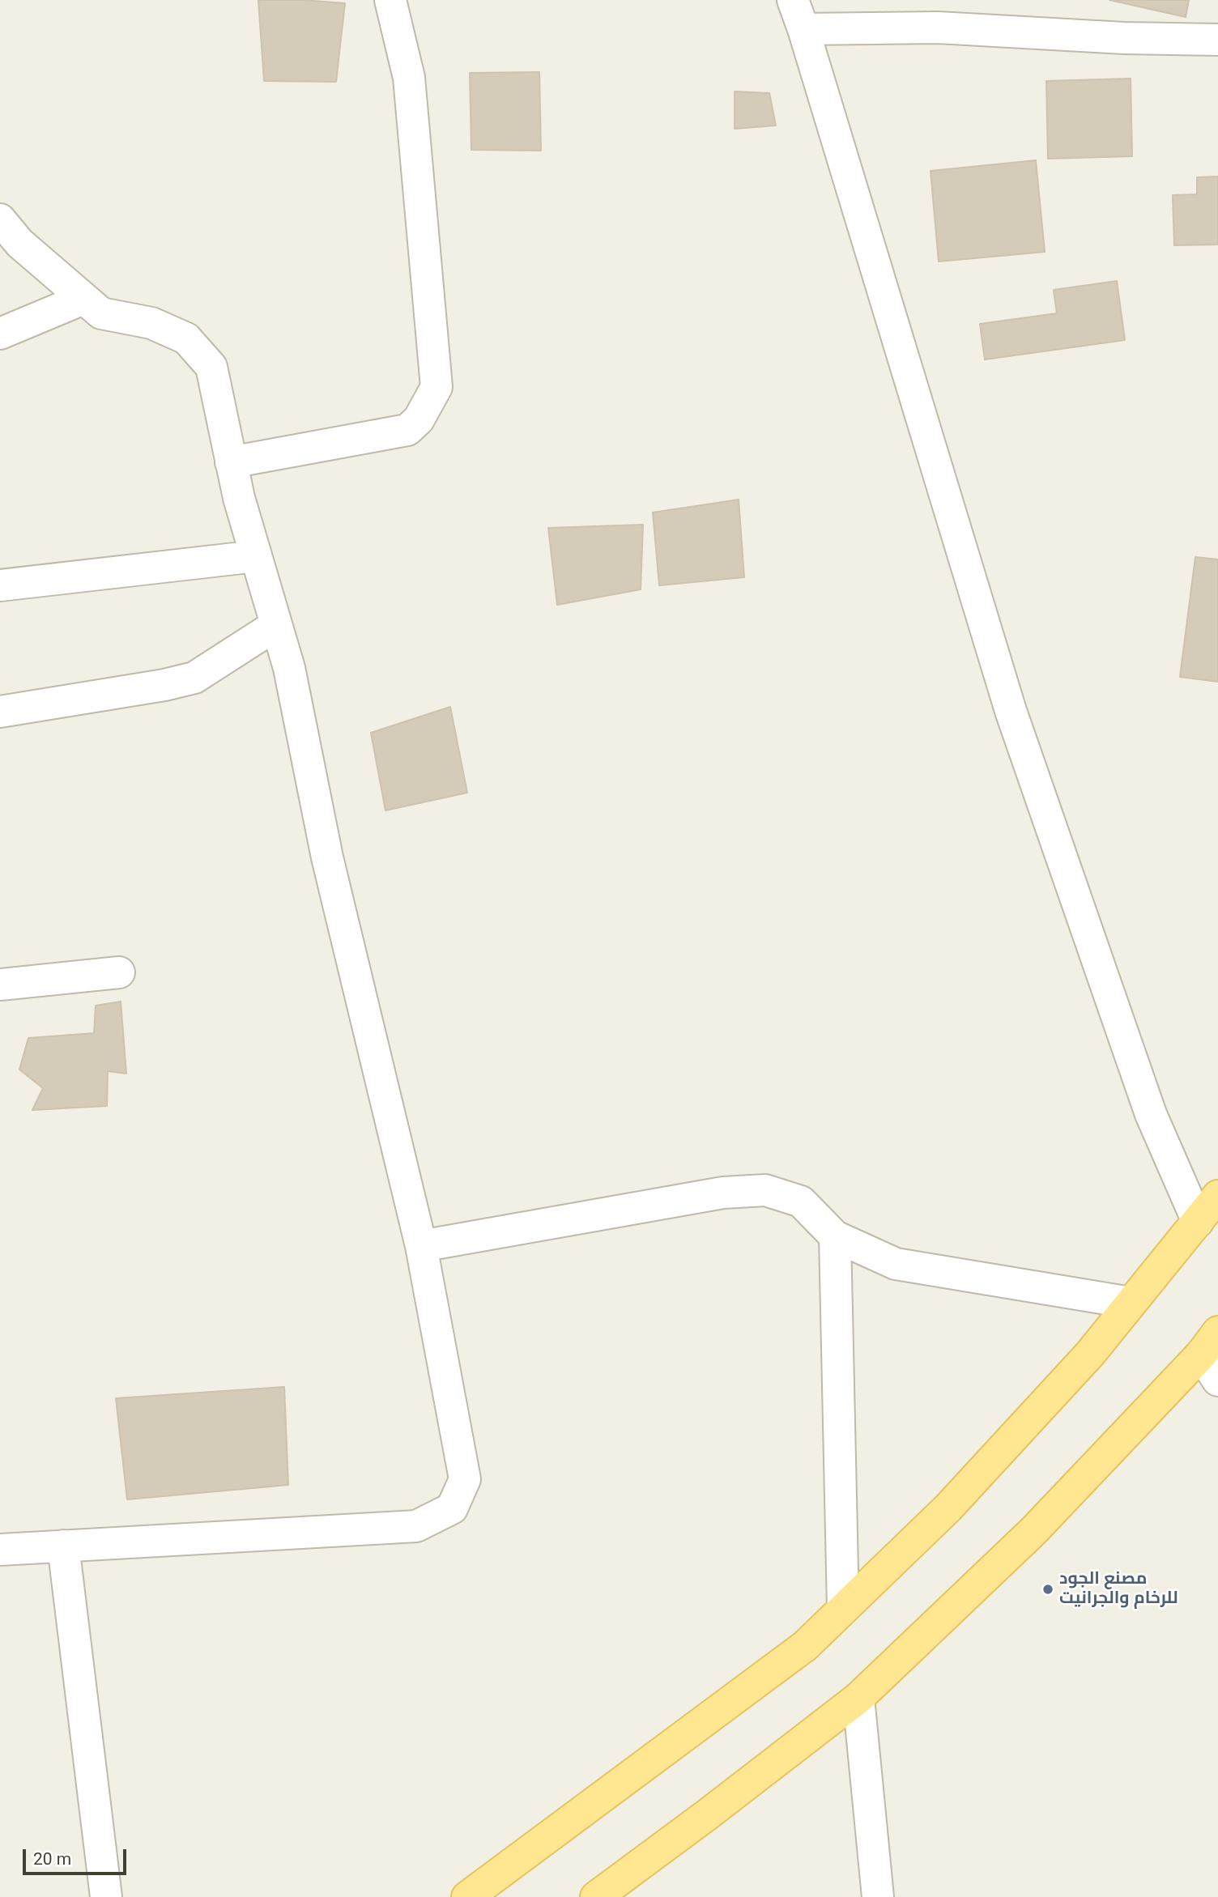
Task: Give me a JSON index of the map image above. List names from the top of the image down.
{
  "places": ["مصنع الجود للرخام والجرانيت"],
  "scale_bar": "20 m"
}
